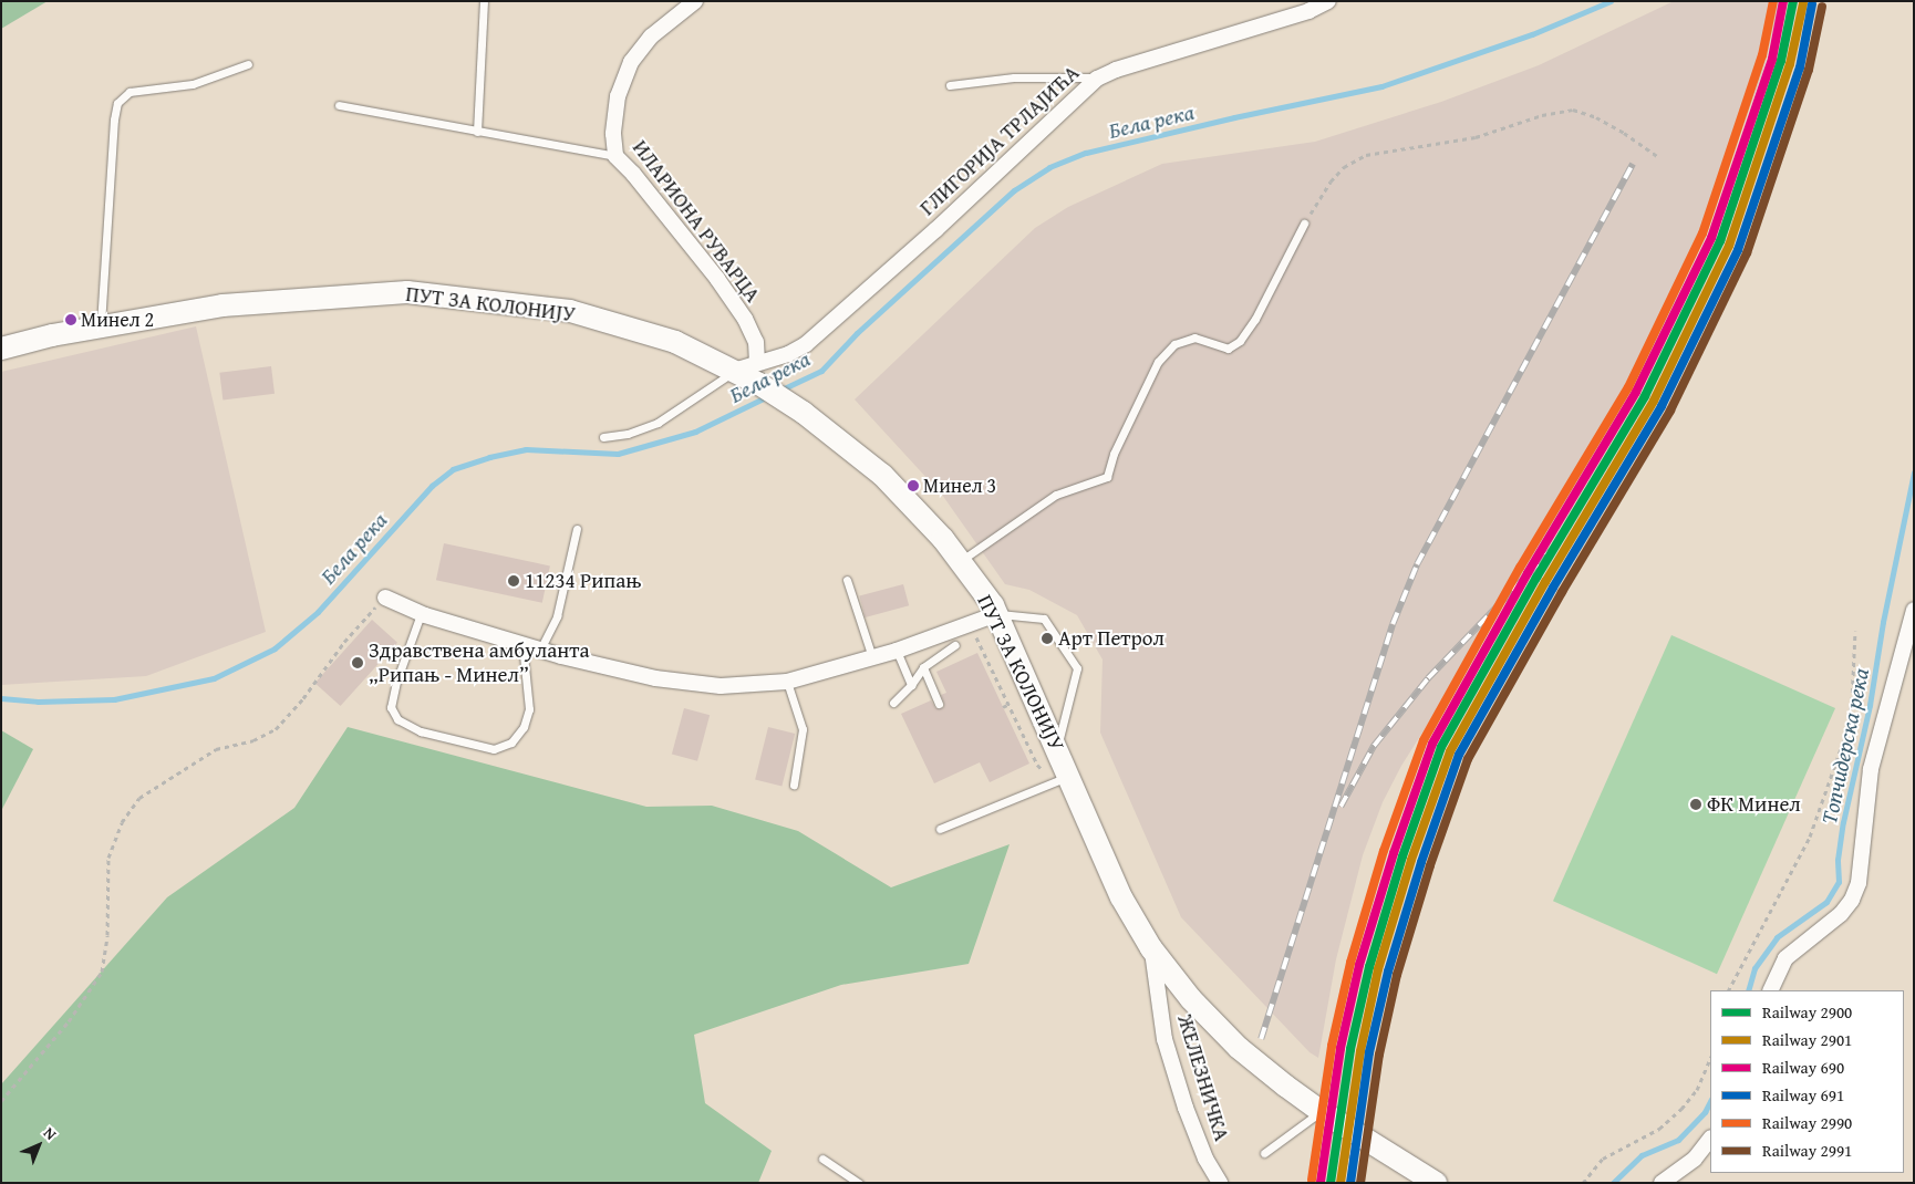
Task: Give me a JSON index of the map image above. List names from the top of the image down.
{
  "streets": {
    "street": [
      "ГЛИГОРИЈА ТРЛАЈИЋА",
      "ИЛАРИОНА РУВАРЦА",
      "ПУТ ЗА КОЛОНИЈУ",
      "ЖЕЛЕЗНИЧКА"
    ]
  },
  "crossings": [
    ["ГЛИГОРИЈА ТРЛАЈИЋА", "ИЛАРИОНА РУВАРЦА"],
    ["ГЛИГОРИЈА ТРЛАЈИЋА", "ПУТ ЗА КОЛОНИЈУ"],
    ["ИЛАРИОНА РУВАРЦА", "ПУТ ЗА КОЛОНИЈУ"],
    ["ПУТ ЗА КОЛОНИЈУ", "ЖЕЛЕЗНИЧКА"]
  ],
  "water": ["Бела река", "Топчидерска река"],
  "places": [
    "Минел 2",
    "Минел 3",
    "11234 Рипањ",
    "Арт Петрол",
    "Здравствена амбуланта „Рипањ - Минел”",
    "ФК Минел"
  ],
  "lines": [
    "rail line 2900",
    "rail line 690",
    "rail line 2990",
    "rail line 2901",
    "rail line 691",
    "rail line 2991"
  ],
  "legend": [
    "Railway 2900",
    "Railway 2901",
    "Railway 690",
    "Railway 691",
    "Railway 2990",
    "Railway 2991"
  ],
  "north": "top right"
}
